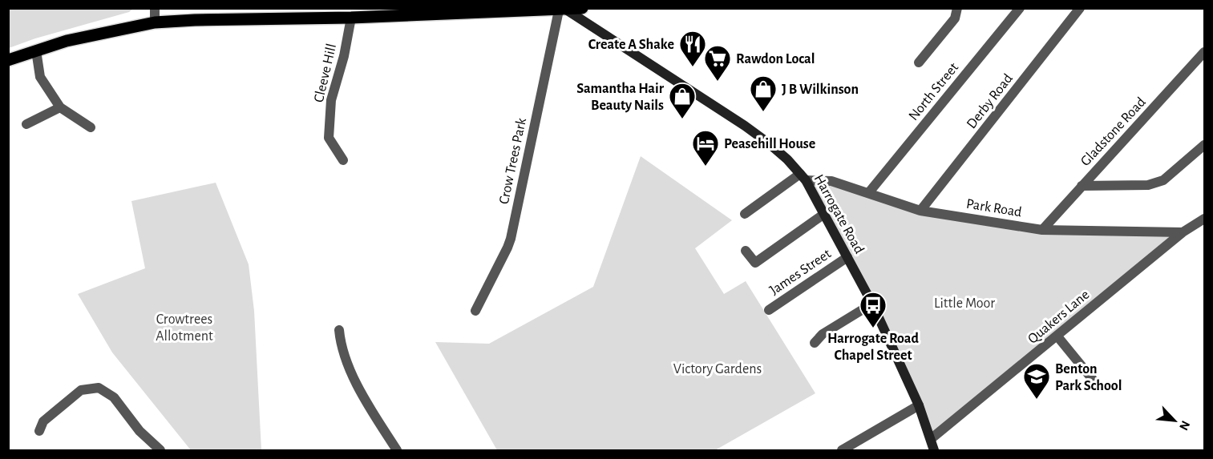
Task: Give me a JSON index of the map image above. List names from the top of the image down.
{
  "streets": {
    "main road": ["Harrogate Road"],
    "street": [
      "Cleeve Hill",
      "North Street",
      "Derby Road",
      "Gladstone Road",
      "Crow Trees Park",
      "Park Road",
      "James Street",
      "Quakers Lane"
    ]
  },
  "crossings": [
    ["North Street", "Park Road"],
    ["Derby Road", "Park Road"],
    ["Gladstone Road", "Park Road"],
    ["Crow Trees Park", "Harrogate Road"],
    ["Park Road", "Harrogate Road"],
    ["Park Road", "Quakers Lane"],
    ["Harrogate Road", "James Street"],
    ["Harrogate Road", "Quakers Lane"]
  ],
  "parks": ["Little Moor", "Crowtrees Allotment", "Victory Gardens"],
  "places": {
    "restaurant": ["Create A Shake"],
    "supermarket": ["Rawdon Local"],
    "shop": ["J B Wilkinson", "Samantha Hair Beauty Nails"],
    "hotel": ["Peasehill House"],
    "bus stop": ["Harrogate Road Chapel Street"],
    "school or university": ["Benton Park School"]
  },
  "north": "bottom right"
}
